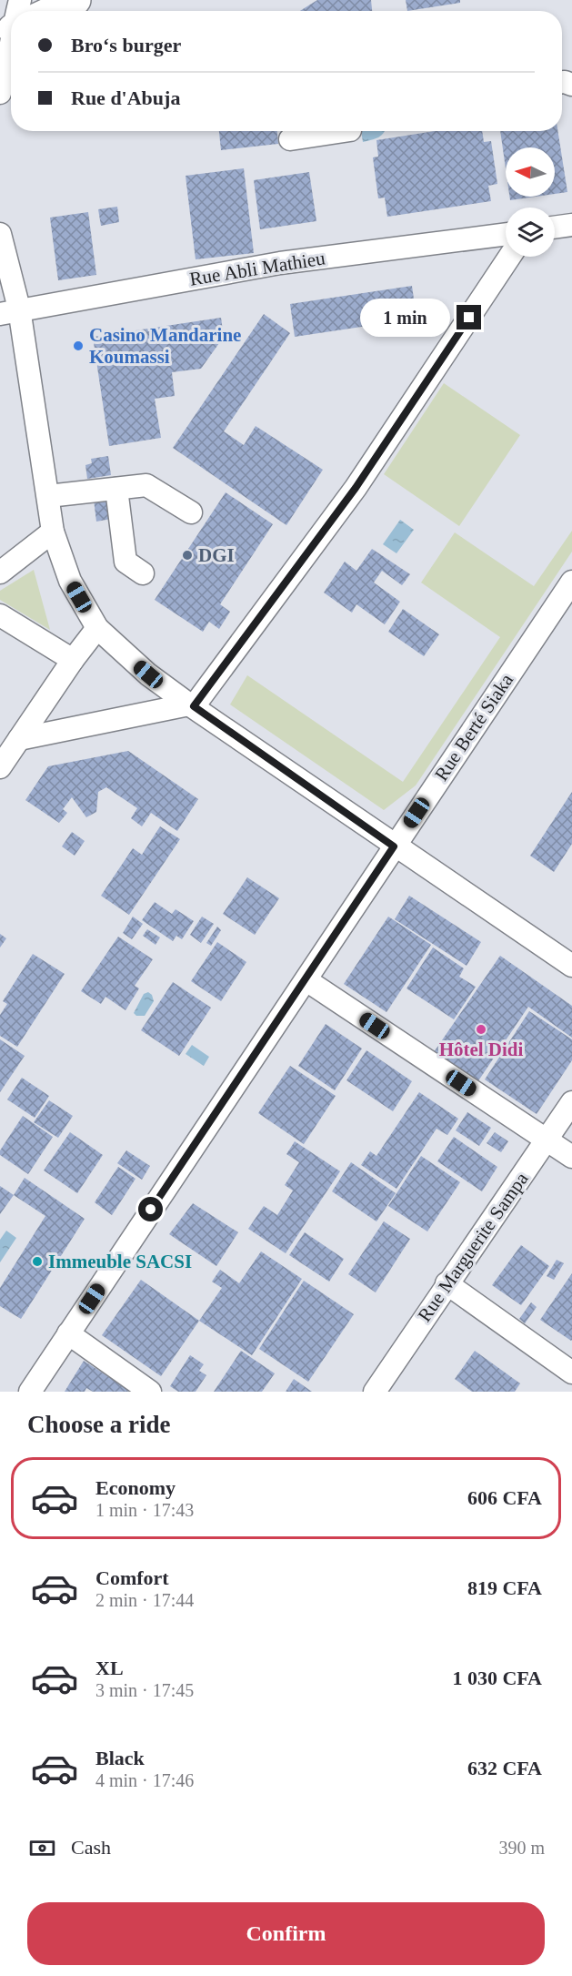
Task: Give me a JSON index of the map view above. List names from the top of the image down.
{
  "streets": {
    "street": ["Rue Abli Mathieu", "Rue Berté Siaka", "Rue Marguerite Sampa"]
  },
  "places": [
    "Casino Mandarine Koumassi",
    "DGI",
    "Hôtel Didi",
    "Immeuble SACSI"
  ],
  "north": "left",
  "page": {
    "banner": ["Bro‘s burger", "Rue d'Abuja"],
    "bubble": "1 min",
    "heading": "Choose a ride",
    "list": [
      {
        "name": "Economy",
        "note": "1 min · 17:43",
        "value": "606 CFA"
      },
      {
        "name": "Comfort",
        "note": "2 min · 17:44",
        "value": "819 CFA"
      },
      {
        "name": "XL",
        "note": "3 min · 17:45",
        "value": "1 030 CFA"
      },
      {
        "name": "Black",
        "note": "4 min · 17:46",
        "value": "632 CFA"
      }
    ],
    "pay": ["Cash", "390 m"],
    "buttons": "Confirm"
  }
}
